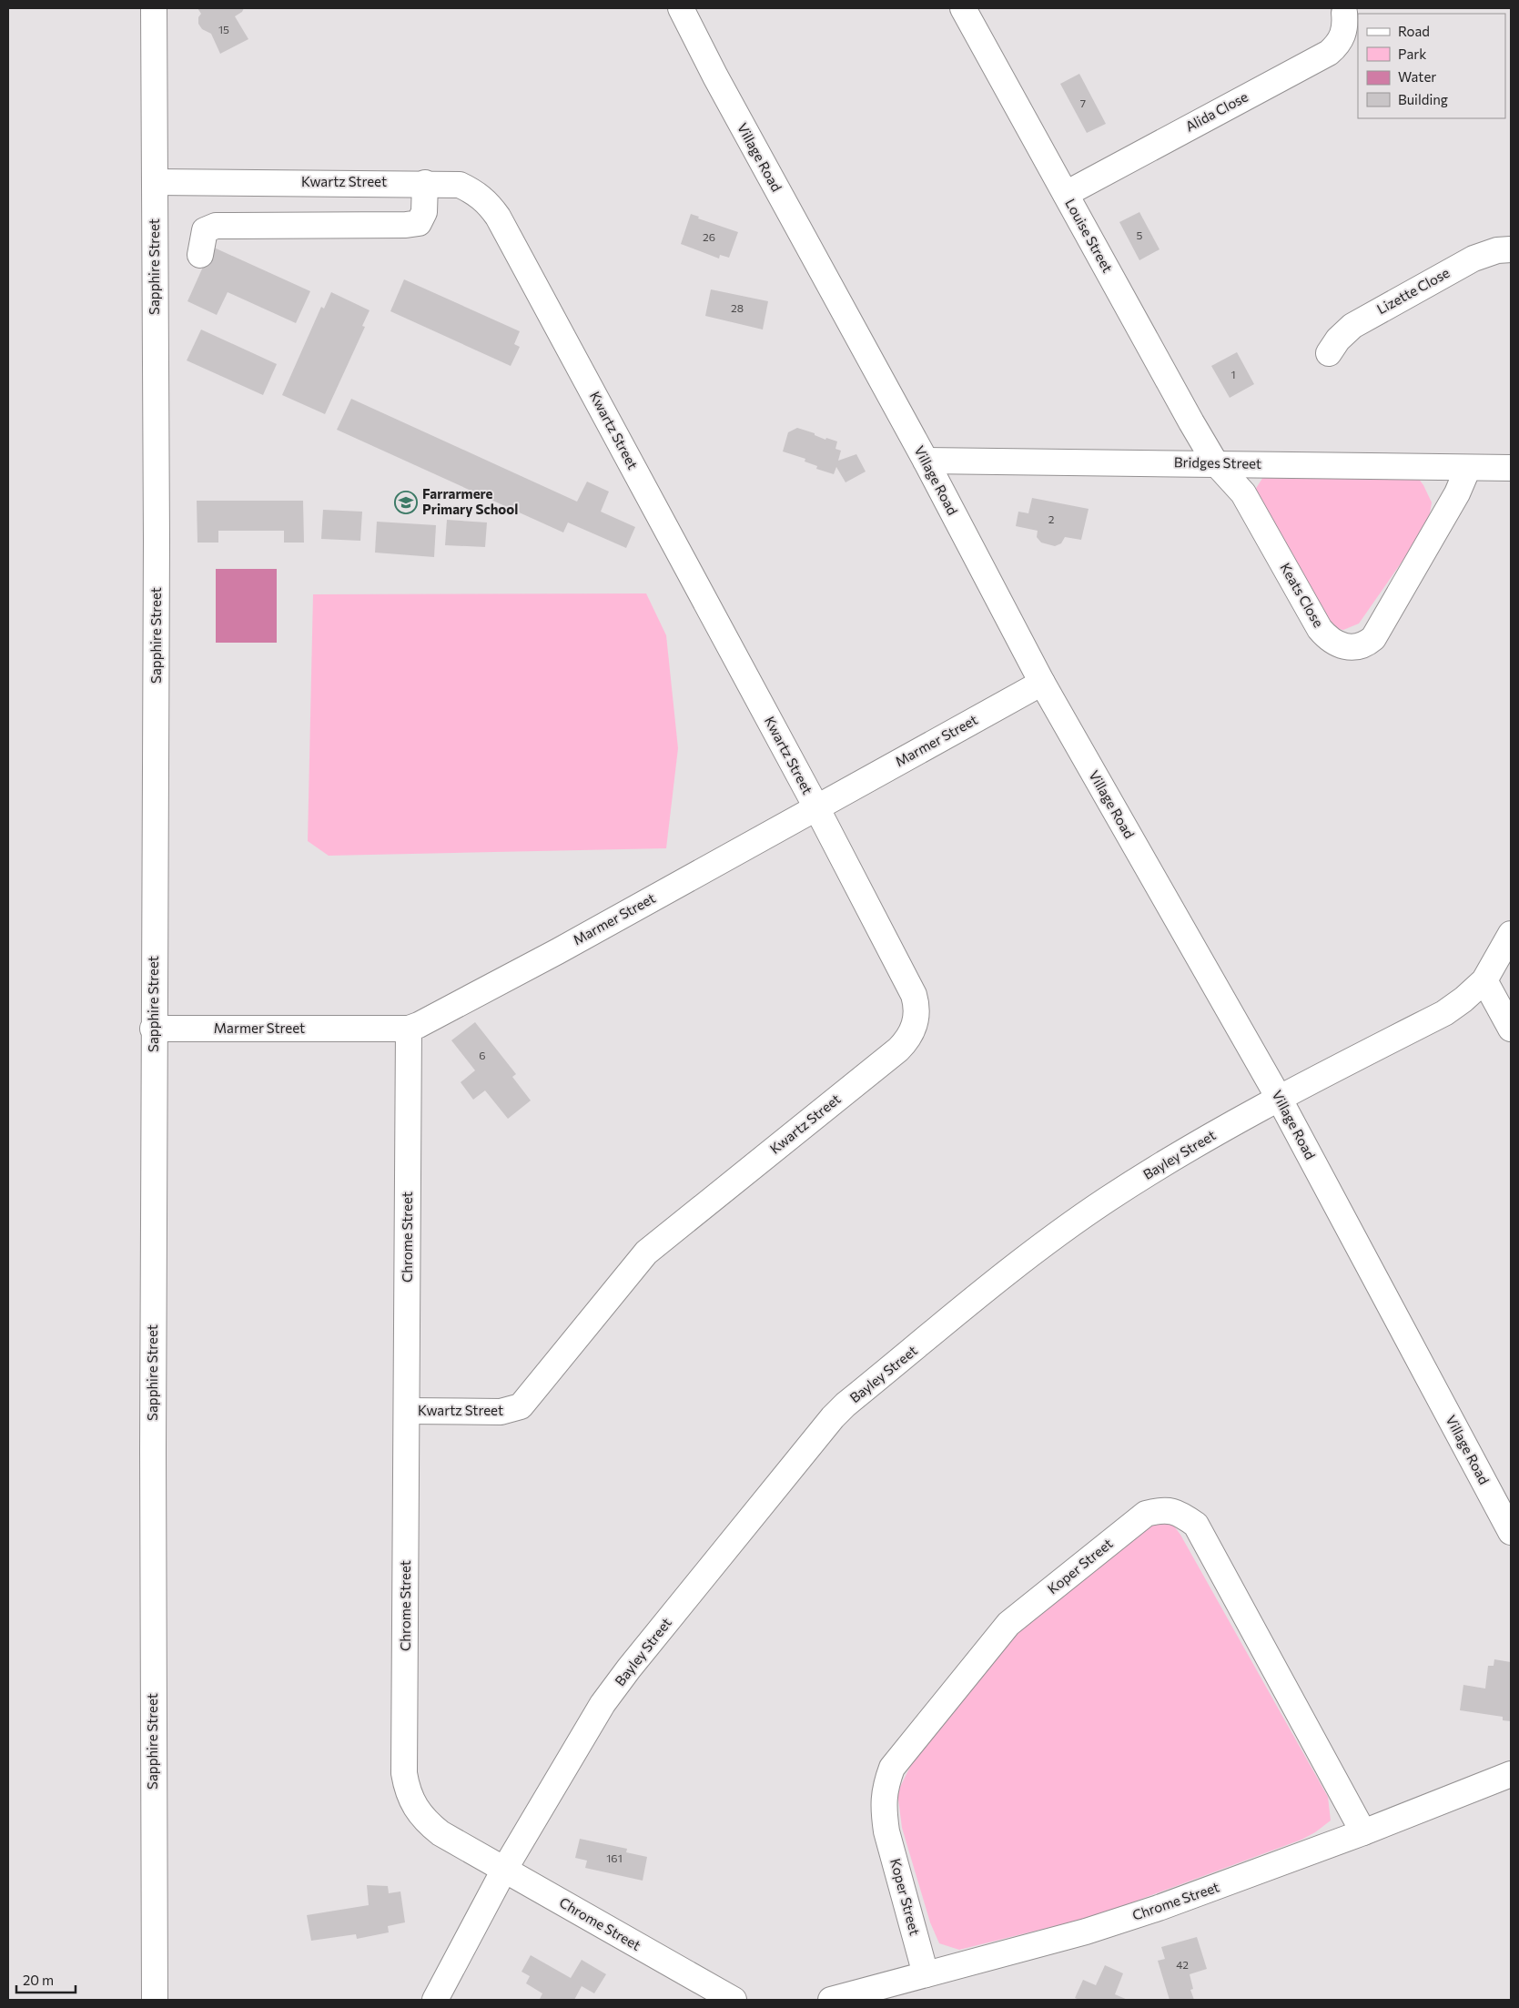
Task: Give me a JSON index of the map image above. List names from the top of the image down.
{
  "streets": {
    "street": [
      "Alida Close",
      "Village Road",
      "Kwartz Street",
      "Louise Street",
      "Sapphire Street",
      "Lizette Close",
      "Bridges Street",
      "Keats Close",
      "Marmer Street",
      "Bayley Street",
      "Chrome Street",
      "Koper Street"
    ]
  },
  "crossings": [
    ["Alida Close", "Louise Street"],
    ["Village Road", "Bridges Street"],
    ["Village Road", "Marmer Street"],
    ["Village Road", "Bayley Street"],
    ["Kwartz Street", "Sapphire Street"],
    ["Kwartz Street", "Marmer Street"],
    ["Kwartz Street", "Chrome Street"],
    ["Louise Street", "Bridges Street"],
    ["Louise Street", "Keats Close"],
    ["Sapphire Street", "Marmer Street"],
    ["Bridges Street", "Keats Close"],
    ["Marmer Street", "Chrome Street"],
    ["Bayley Street", "Chrome Street"],
    ["Chrome Street", "Koper Street"]
  ],
  "places": {
    "school or university": ["Farrarmere Primary School"]
  },
  "house_numbers": [
    "15",
    "7",
    "5",
    "26",
    "28",
    "1",
    "2",
    "6",
    "161",
    "42"
  ],
  "legend": [
    "Road",
    "Park",
    "Water",
    "Building"
  ],
  "scale_bar": "20 m"
}
